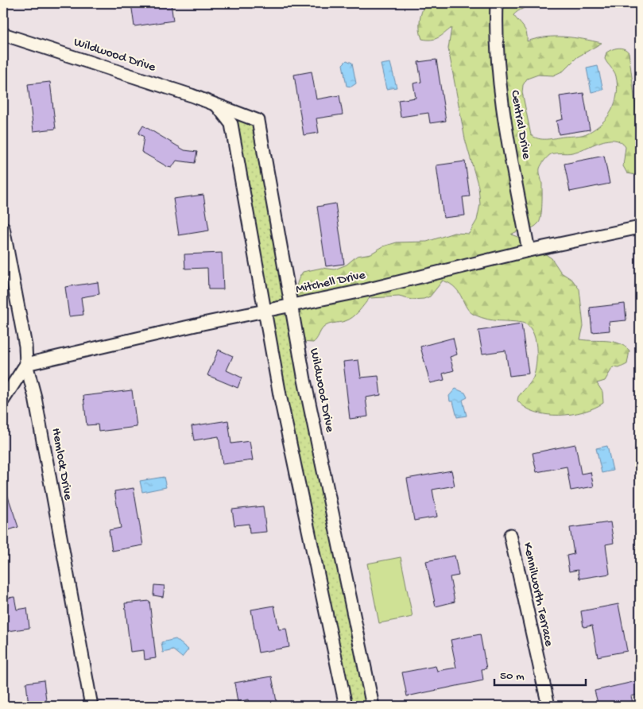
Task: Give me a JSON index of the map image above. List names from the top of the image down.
{
  "streets": {
    "street": [
      "Wildwood Drive",
      "Central Drive",
      "Mitchell Drive",
      "Hemlock Drive",
      "Kennilworth Terrace"
    ]
  },
  "crossings": [
    ["Wildwood Drive", "Mitchell Drive"],
    ["Central Drive", "Mitchell Drive"],
    ["Mitchell Drive", "Hemlock Drive"]
  ],
  "scale_bar": "50 m"
}
